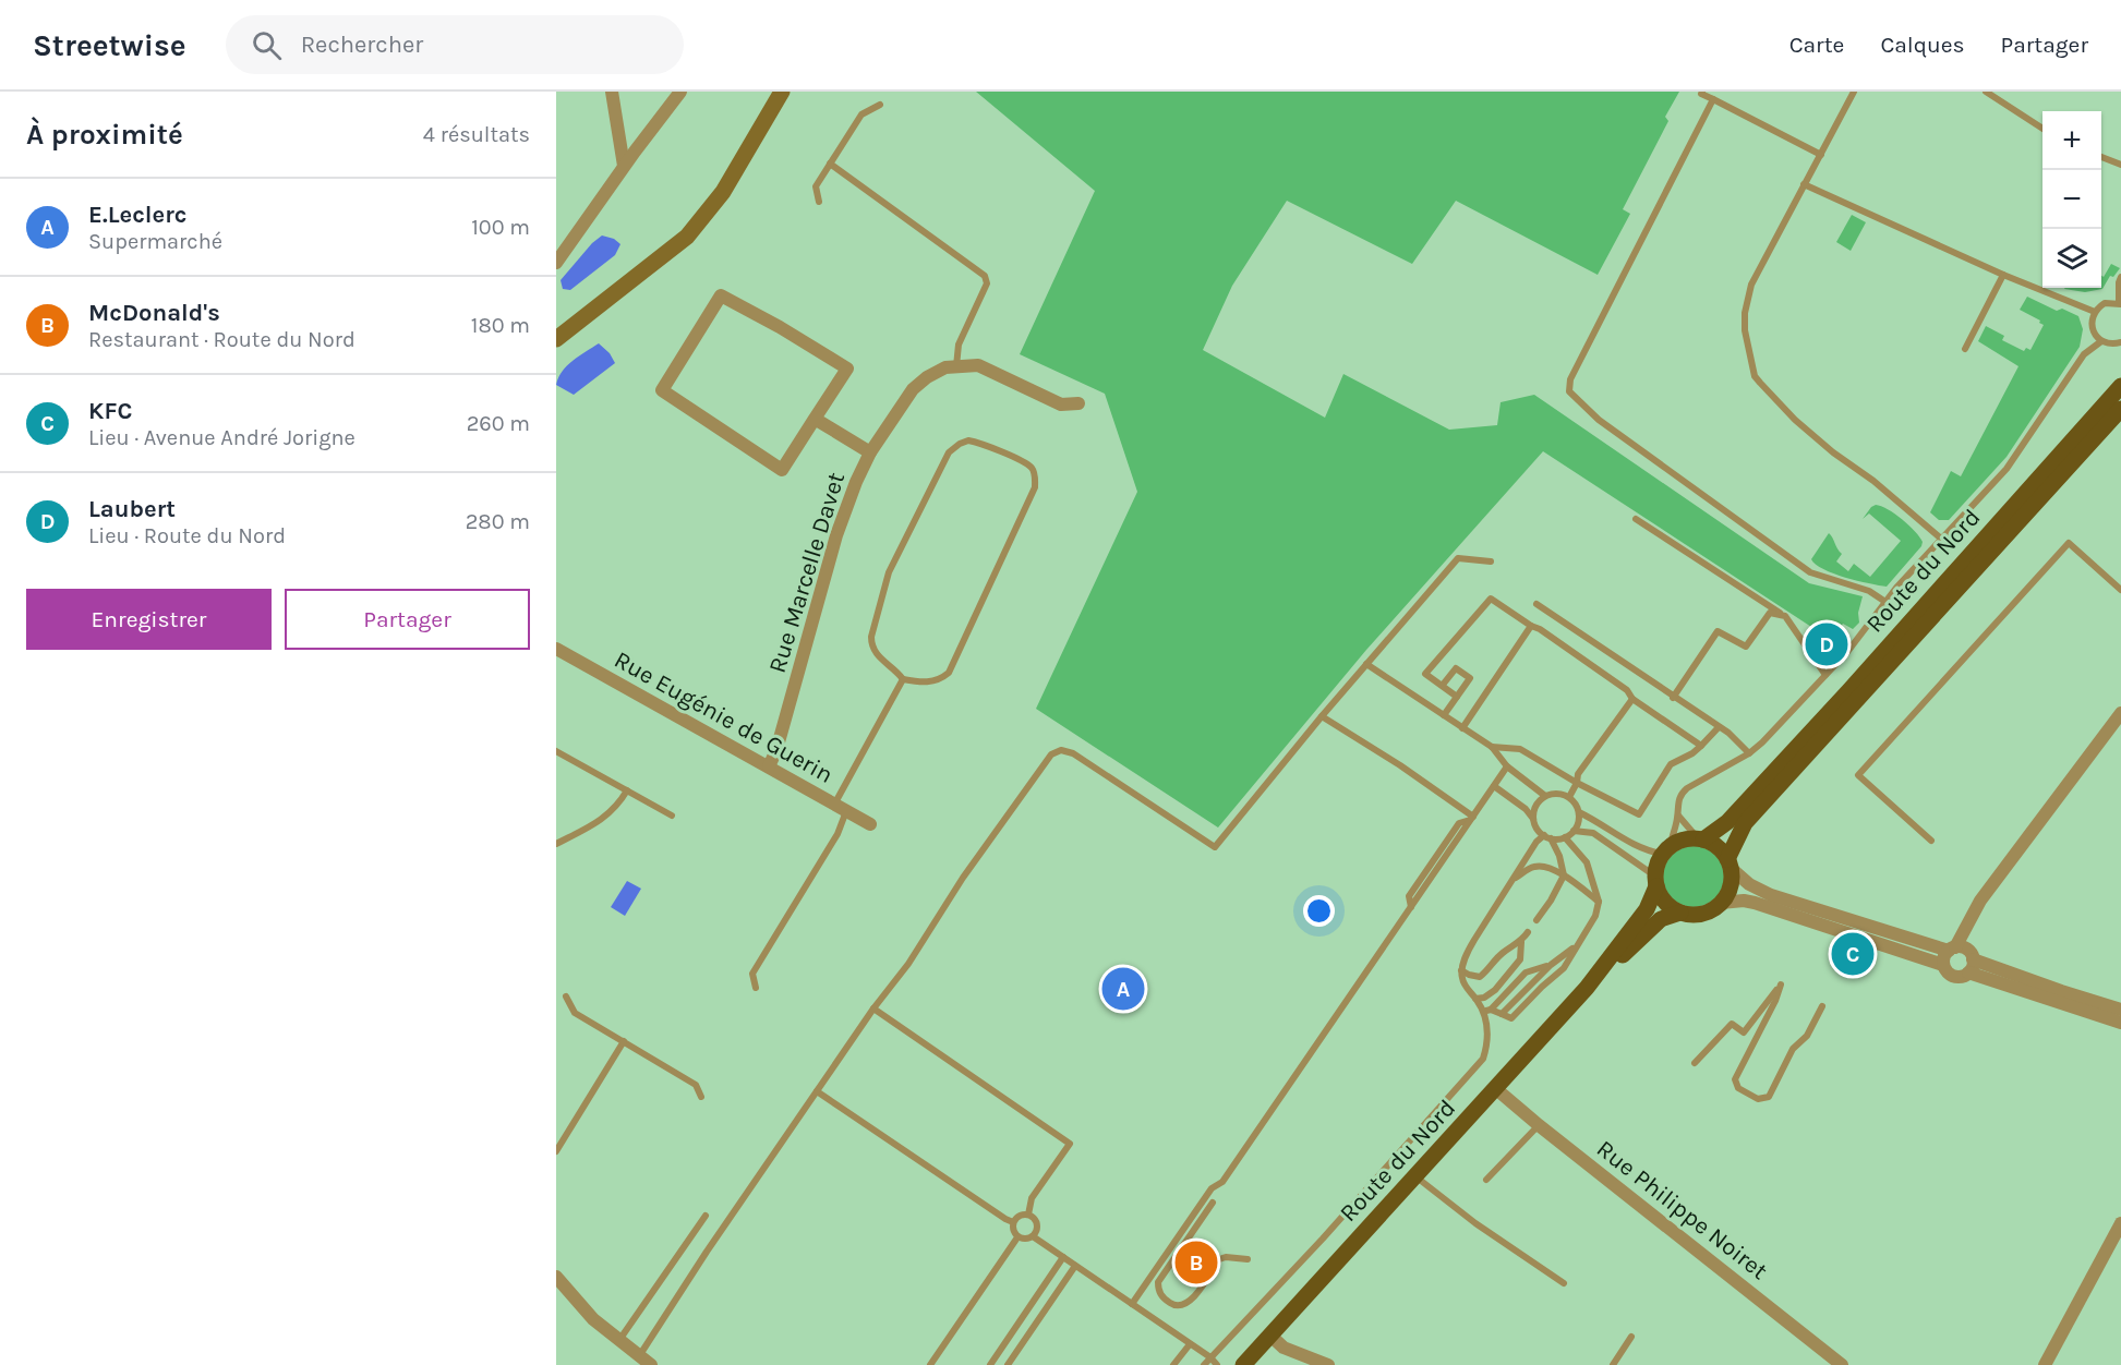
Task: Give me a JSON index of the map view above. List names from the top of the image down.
{
  "streets": {
    "main road": ["Route du Nord"],
    "street": ["Rue Marcelle Davet", "Rue Eugénie de Guerin", "Rue Philippe Noiret"]
  },
  "crossings": [
    ["Route du Nord", "Rue Philippe Noiret"],
    ["Rue Marcelle Davet", "Rue Eugénie de Guerin"]
  ],
  "page": {
    "header": "Streetwise",
    "search": "Rechercher",
    "nav": ["Carte", "Calques", "Partager"],
    "heading": ["À proximité", "4 résultats"],
    "map_buttons": ["+", "−"],
    "list": [
      {
        "mark": "A",
        "name": "E.Leclerc",
        "note": "Supermarché",
        "value": "100 m"
      },
      {
        "mark": "B",
        "name": "McDonald's",
        "note": "Restaurant · Route du Nord",
        "value": "180 m"
      },
      {
        "mark": "C",
        "name": "KFC",
        "note": "Lieu · Avenue André Jorigne",
        "value": "260 m"
      },
      {
        "mark": "D",
        "name": "Laubert",
        "note": "Lieu · Route du Nord",
        "value": "280 m"
      }
    ],
    "buttons": ["Enregistrer", "Partager"],
    "pins": [
      "D",
      "C",
      "A",
      "B"
    ]
  }
}
